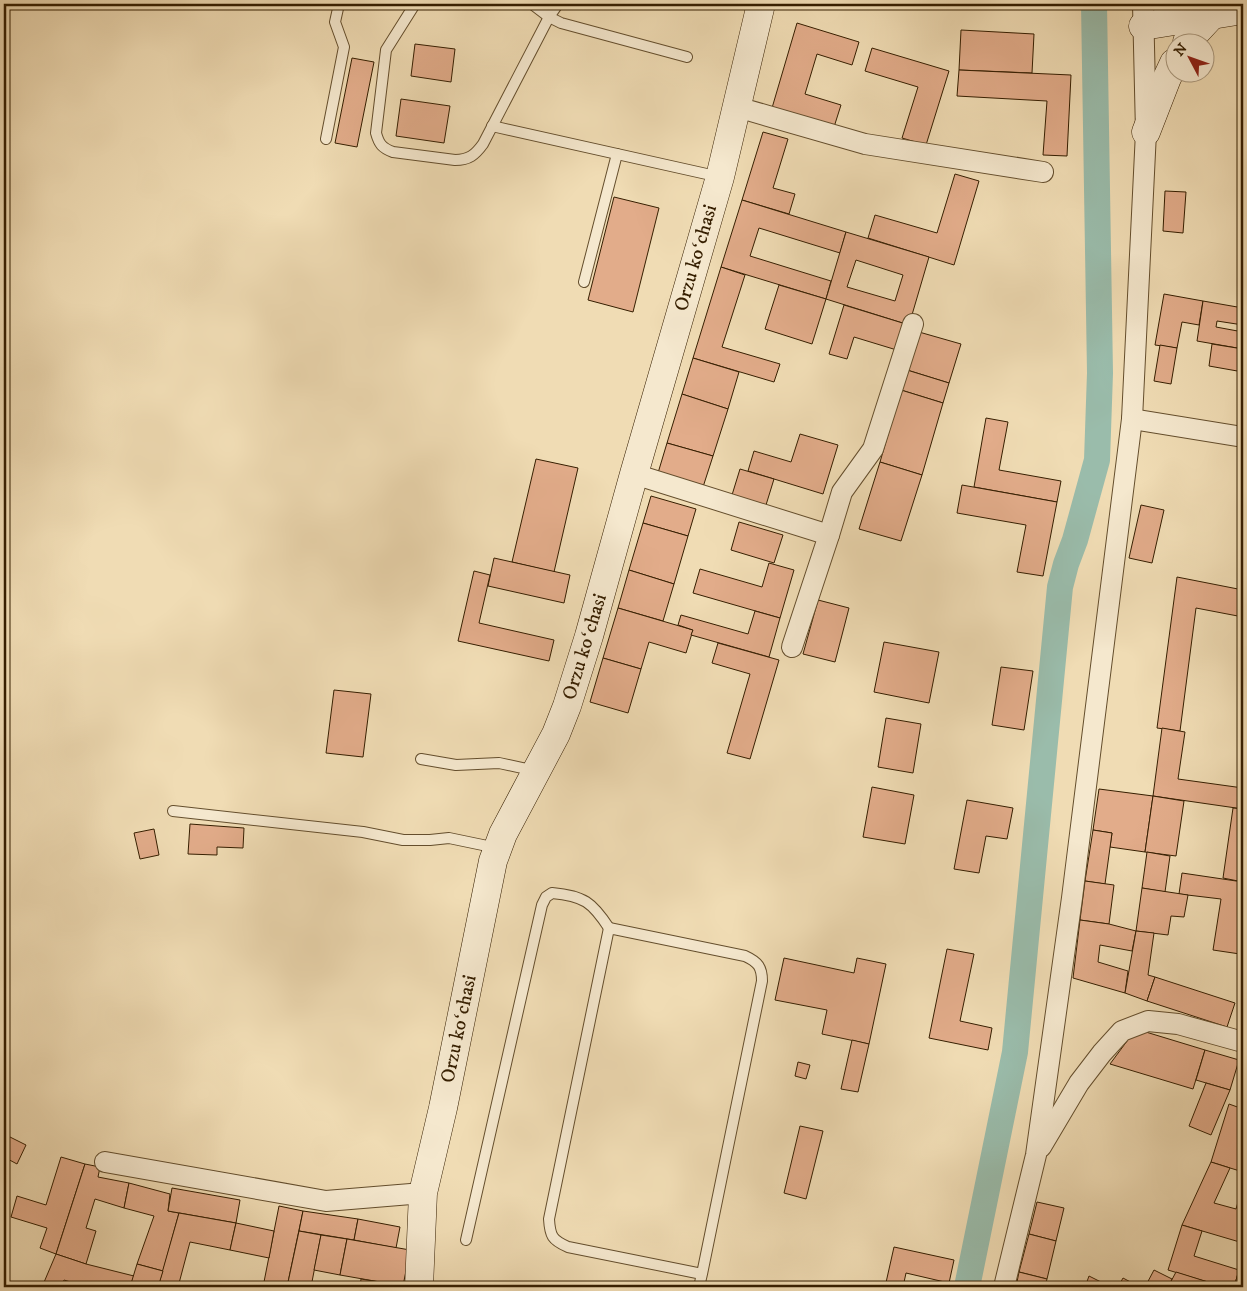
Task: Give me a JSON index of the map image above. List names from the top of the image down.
{
  "streets": {
    "street": ["Orzu koʻchasi"]
  },
  "north": "top left"
}
